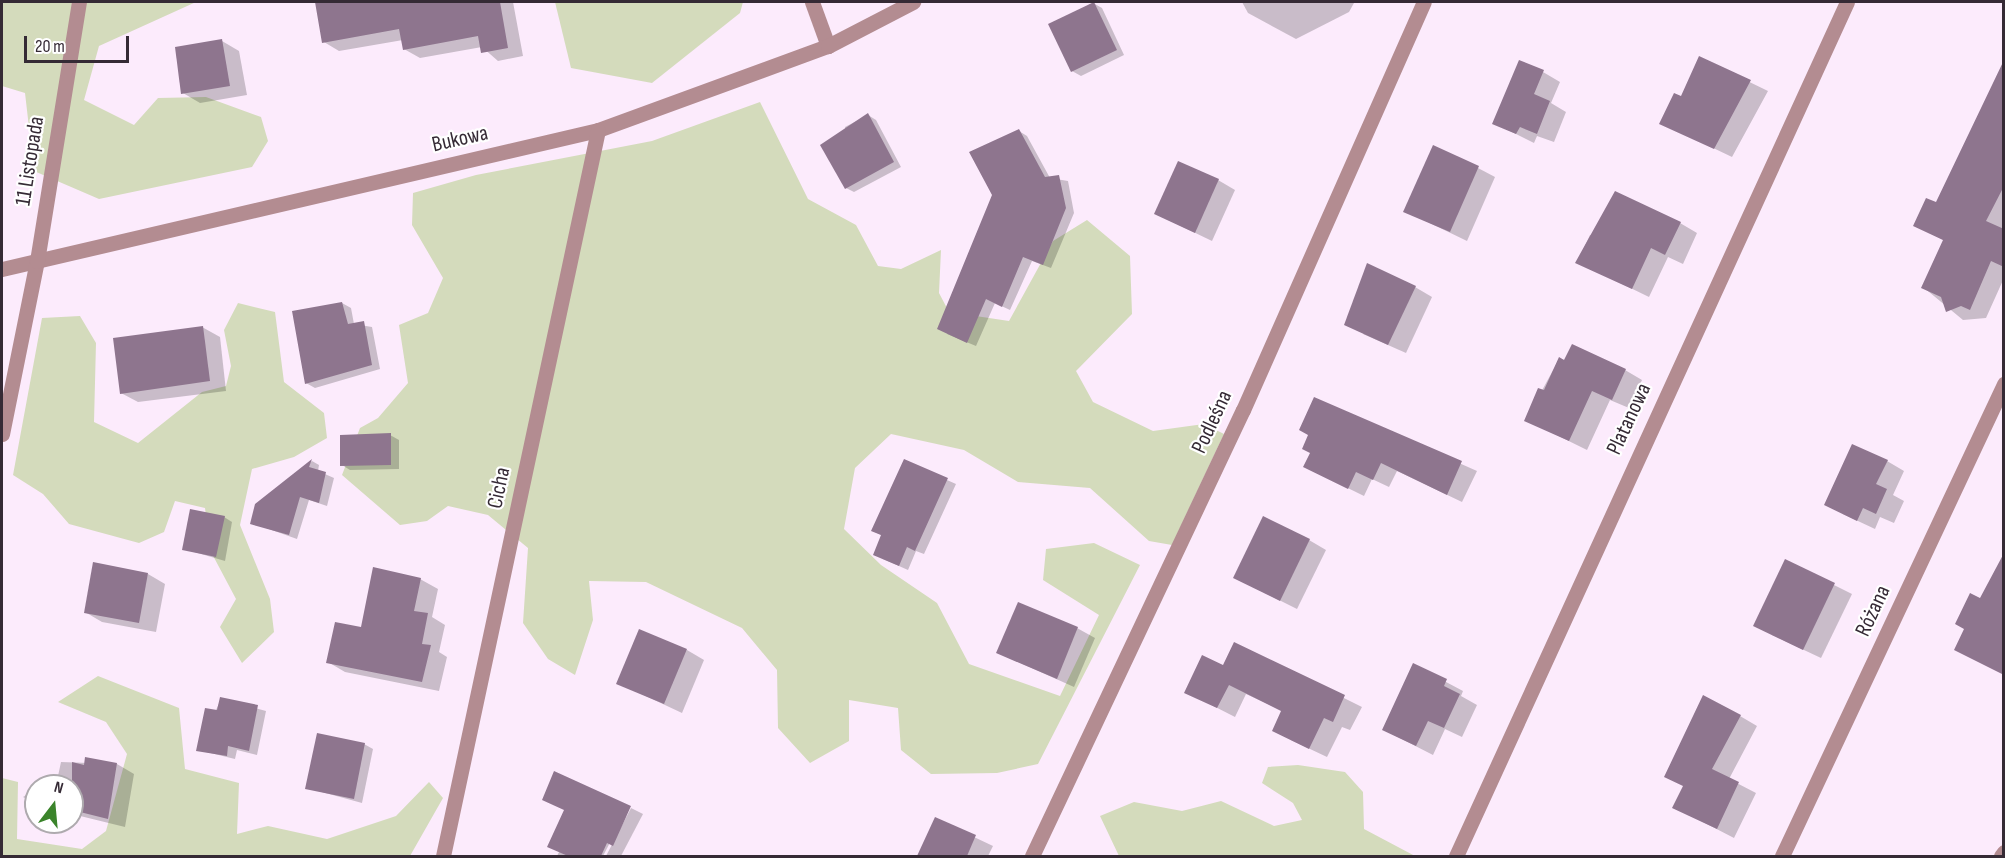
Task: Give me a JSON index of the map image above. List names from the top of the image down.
{
  "streets": {
    "street": [
      "Bukowa",
      "11 Listopada",
      "Platanowa",
      "Podleśna",
      "Cicha",
      "Różana"
    ]
  },
  "crossings": [
    ["Bukowa", "11 Listopada"],
    ["Bukowa", "Cicha"]
  ],
  "scale_bar": "20 m",
  "north": "top"
}
